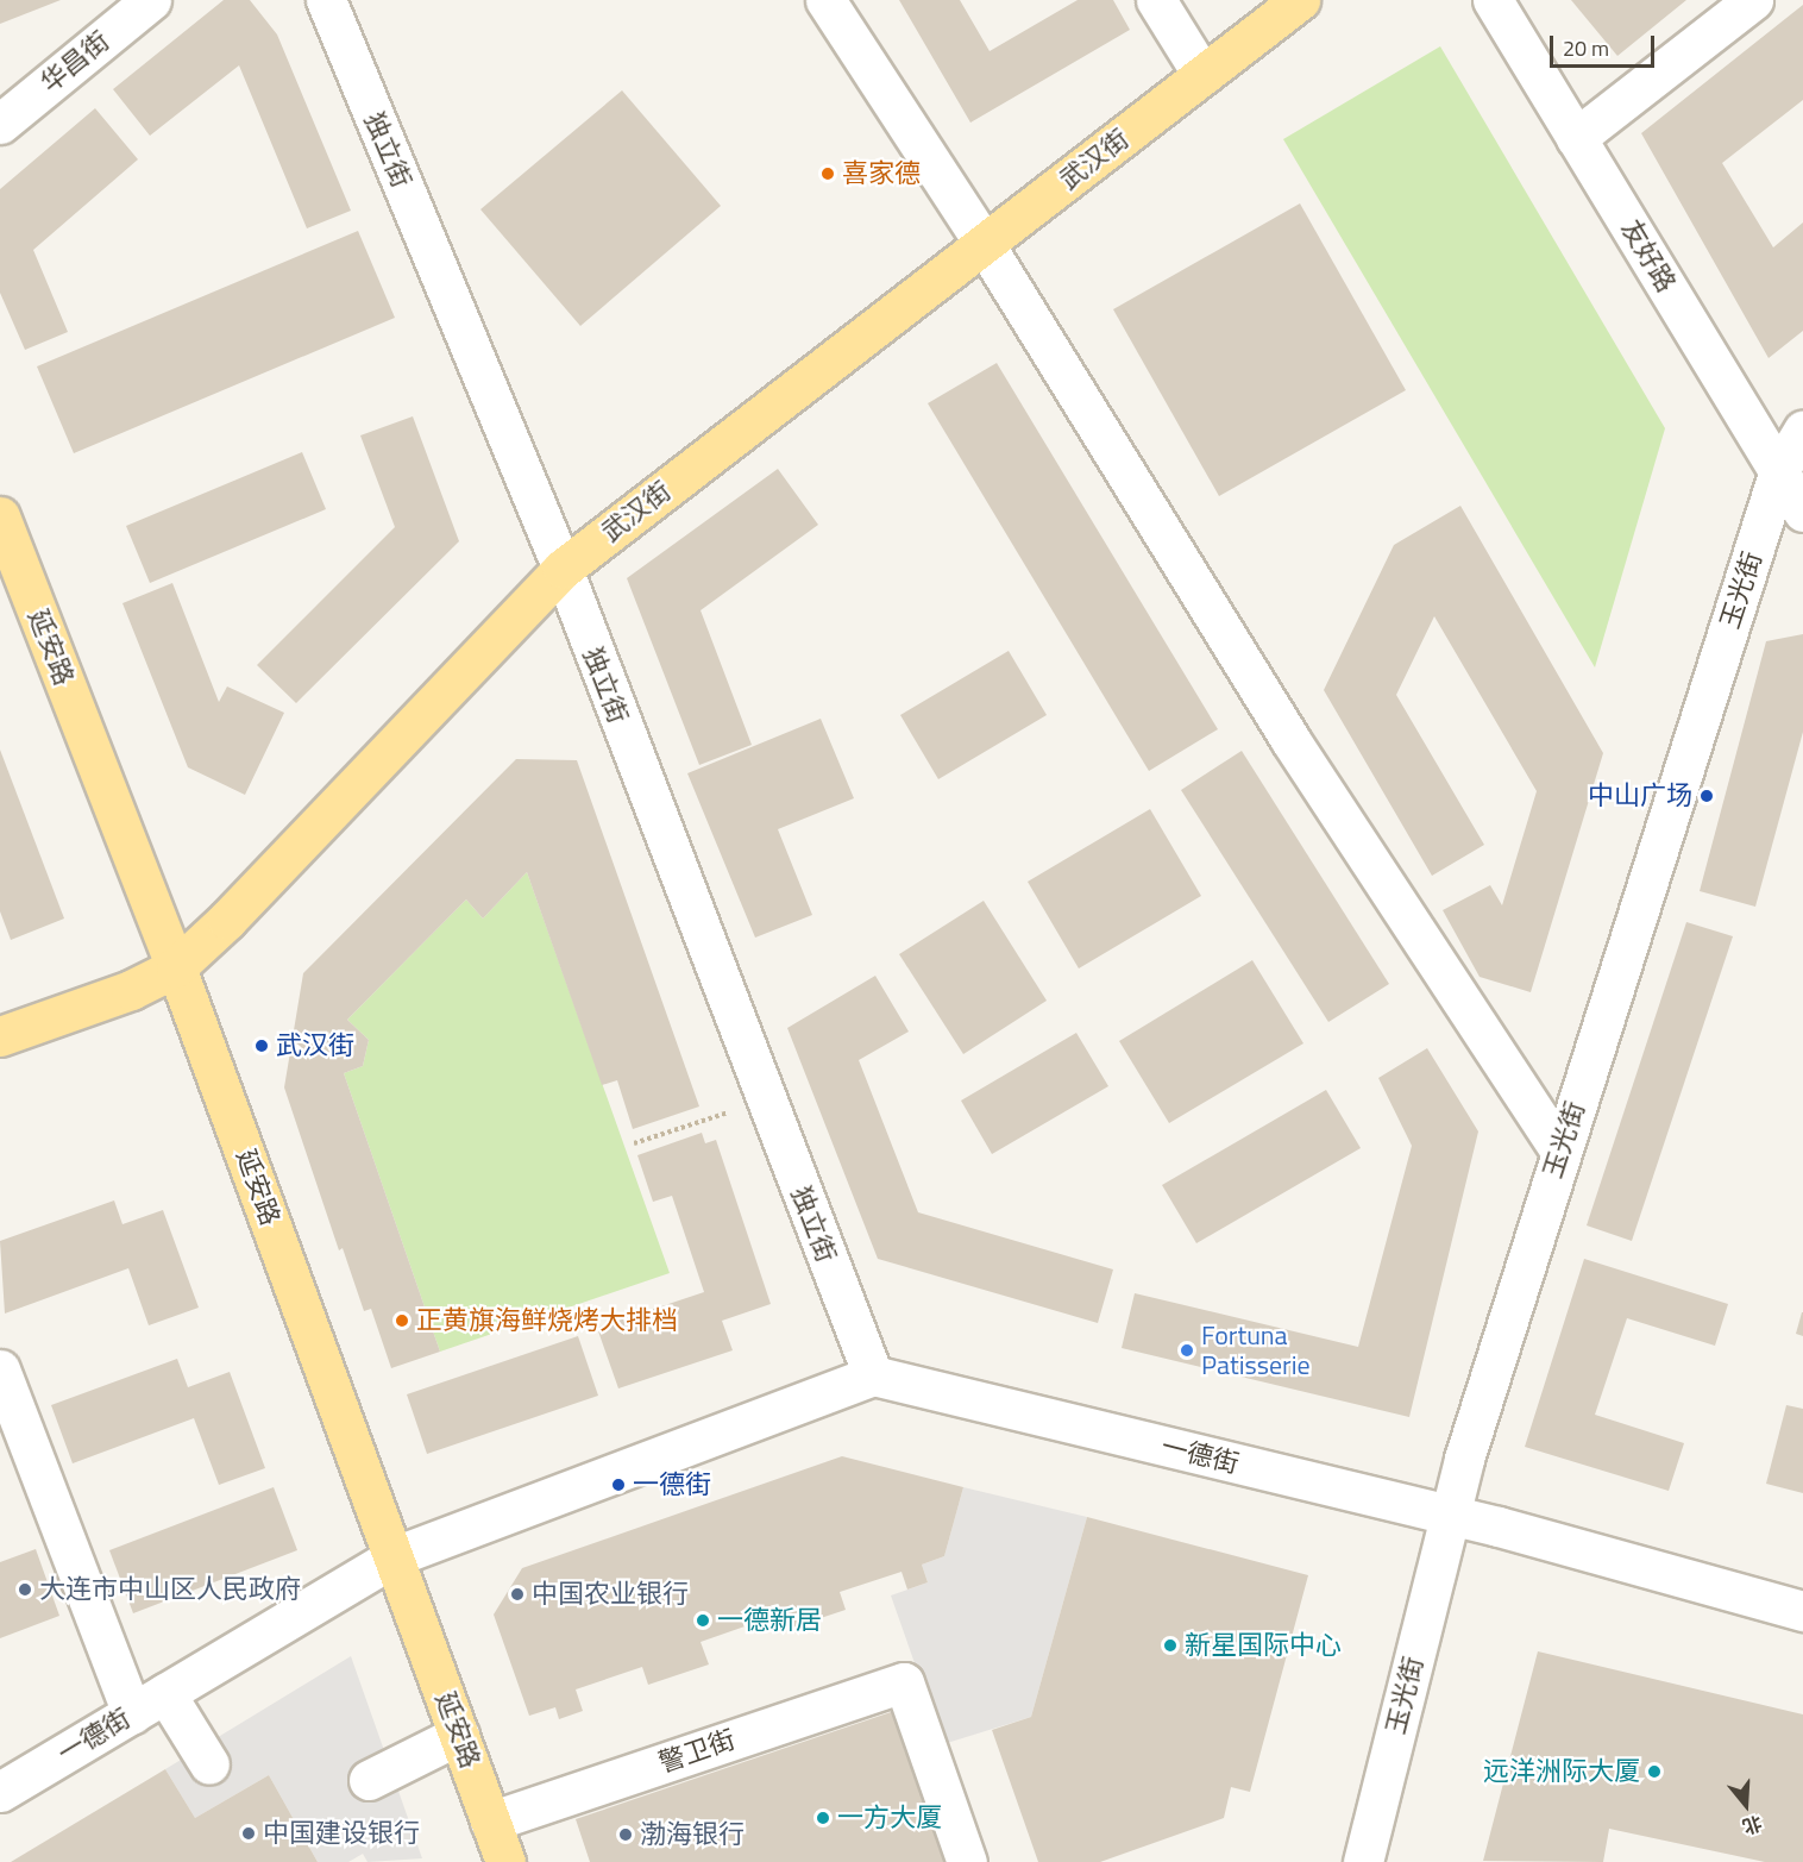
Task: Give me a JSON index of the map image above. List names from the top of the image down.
{
  "streets": {
    "main road": ["武汉街", "延安路"],
    "street": [
      "华昌街",
      "独立街",
      "友好路",
      "玉光街",
      "一德街",
      "警卫街"
    ]
  },
  "crossings": [
    ["独立街", "武汉街"],
    ["独立街", "一德街"],
    ["武汉街", "延安路"],
    ["友好路", "玉光街"],
    ["玉光街", "一德街"],
    ["延安路", "一德街"],
    ["延安路", "警卫街"]
  ],
  "places": [
    "喜家德",
    "中山广场",
    "武汉街",
    "正黄旗海鲜烧烤大排档",
    "Fortuna Patisserie",
    "一德街",
    "大连市中山区人民政府",
    "中国农业银行",
    "一德新居",
    "新星国际中心",
    "远洋洲际大厦",
    "一方大厦",
    "中国建设银行",
    "渤海银行"
  ],
  "scale_bar": "20 m",
  "north": "bottom"
}
